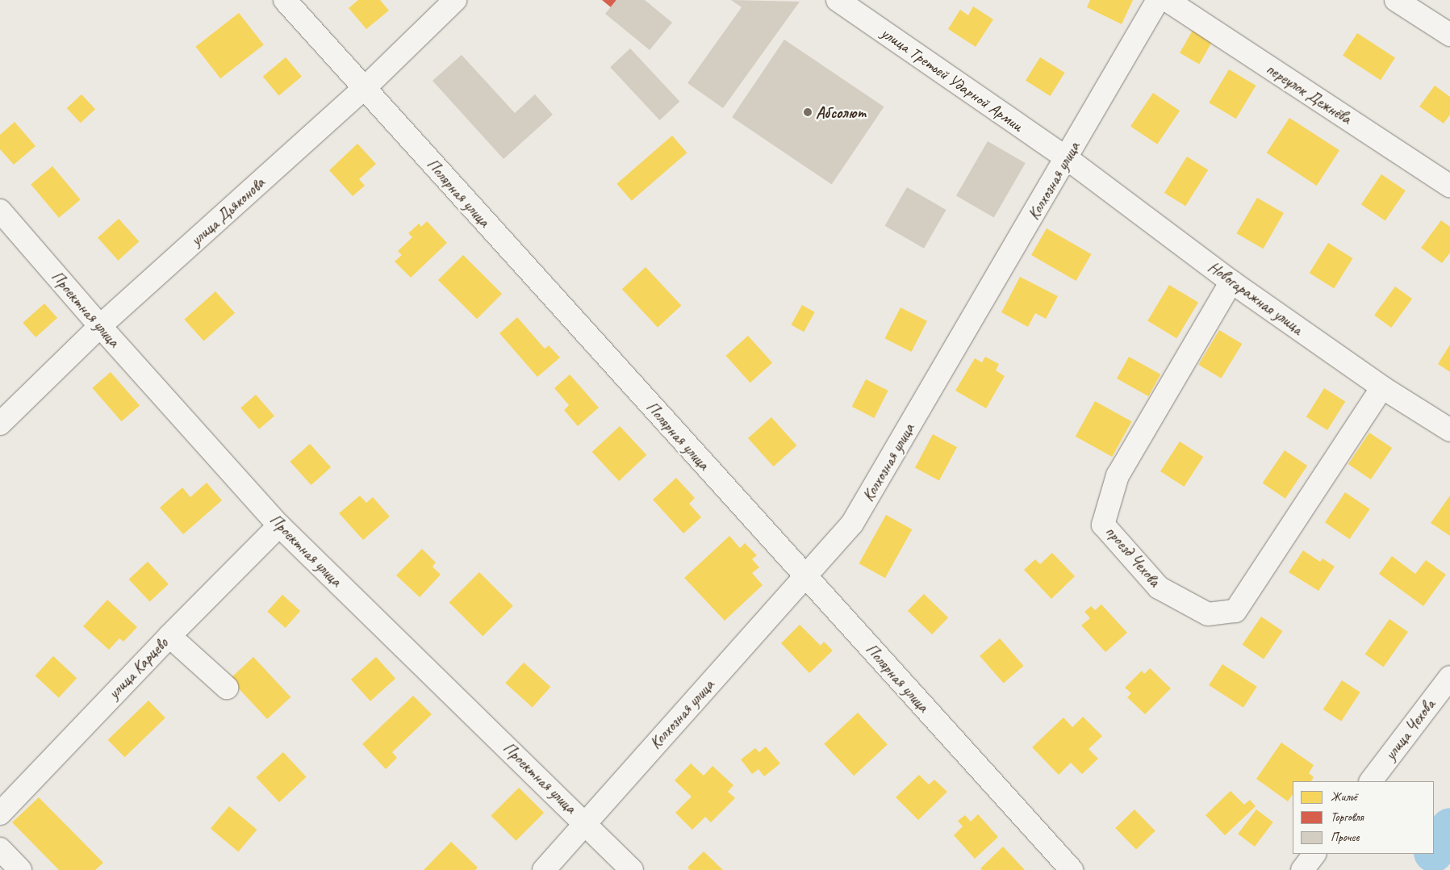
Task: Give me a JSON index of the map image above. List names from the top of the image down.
{
  "streets": {
    "street": [
      "улица Третьей Ударной Армии",
      "переулок Дежнёва",
      "Колхозная улица",
      "Полярная улица",
      "улица Дьяконова",
      "Новогаражная улица",
      "Проектная улица",
      "проезд Чехова",
      "улица Карцево",
      "улица Чехова"
    ]
  },
  "crossings": [
    ["улица Третьей Ударной Армии", "Колхозная улица"],
    ["улица Третьей Ударной Армии", "Новогаражная улица"],
    ["Колхозная улица", "Полярная улица"],
    ["Колхозная улица", "Новогаражная улица"],
    ["Колхозная улица", "Проектная улица"],
    ["Полярная улица", "улица Дьяконова"],
    ["улица Дьяконова", "Проектная улица"],
    ["Новогаражная улица", "проезд Чехова"],
    ["Проектная улица", "улица Карцево"]
  ],
  "places": ["Абсолют"],
  "legend": ["Жильё", "Торговля", "Прочее"]
}
